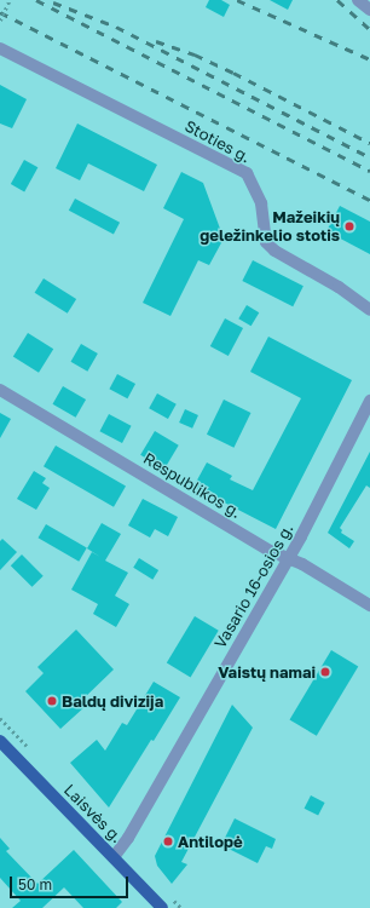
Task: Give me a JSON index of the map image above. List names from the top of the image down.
{
  "streets": {
    "main road": ["Laisvės g."],
    "street": ["Stoties g.", "Respublikos g.", "Vasario 16-osios g."]
  },
  "crossings": [
    ["Respublikos g.", "Vasario 16-osios g."],
    ["Vasario 16-osios g.", "Laisvės g."]
  ],
  "places": [
    "Mažeikių geležinkelio stotis",
    "Vaistų namai",
    "Baldų divizija",
    "Antilopė"
  ],
  "scale_bar": "50 m"
}
